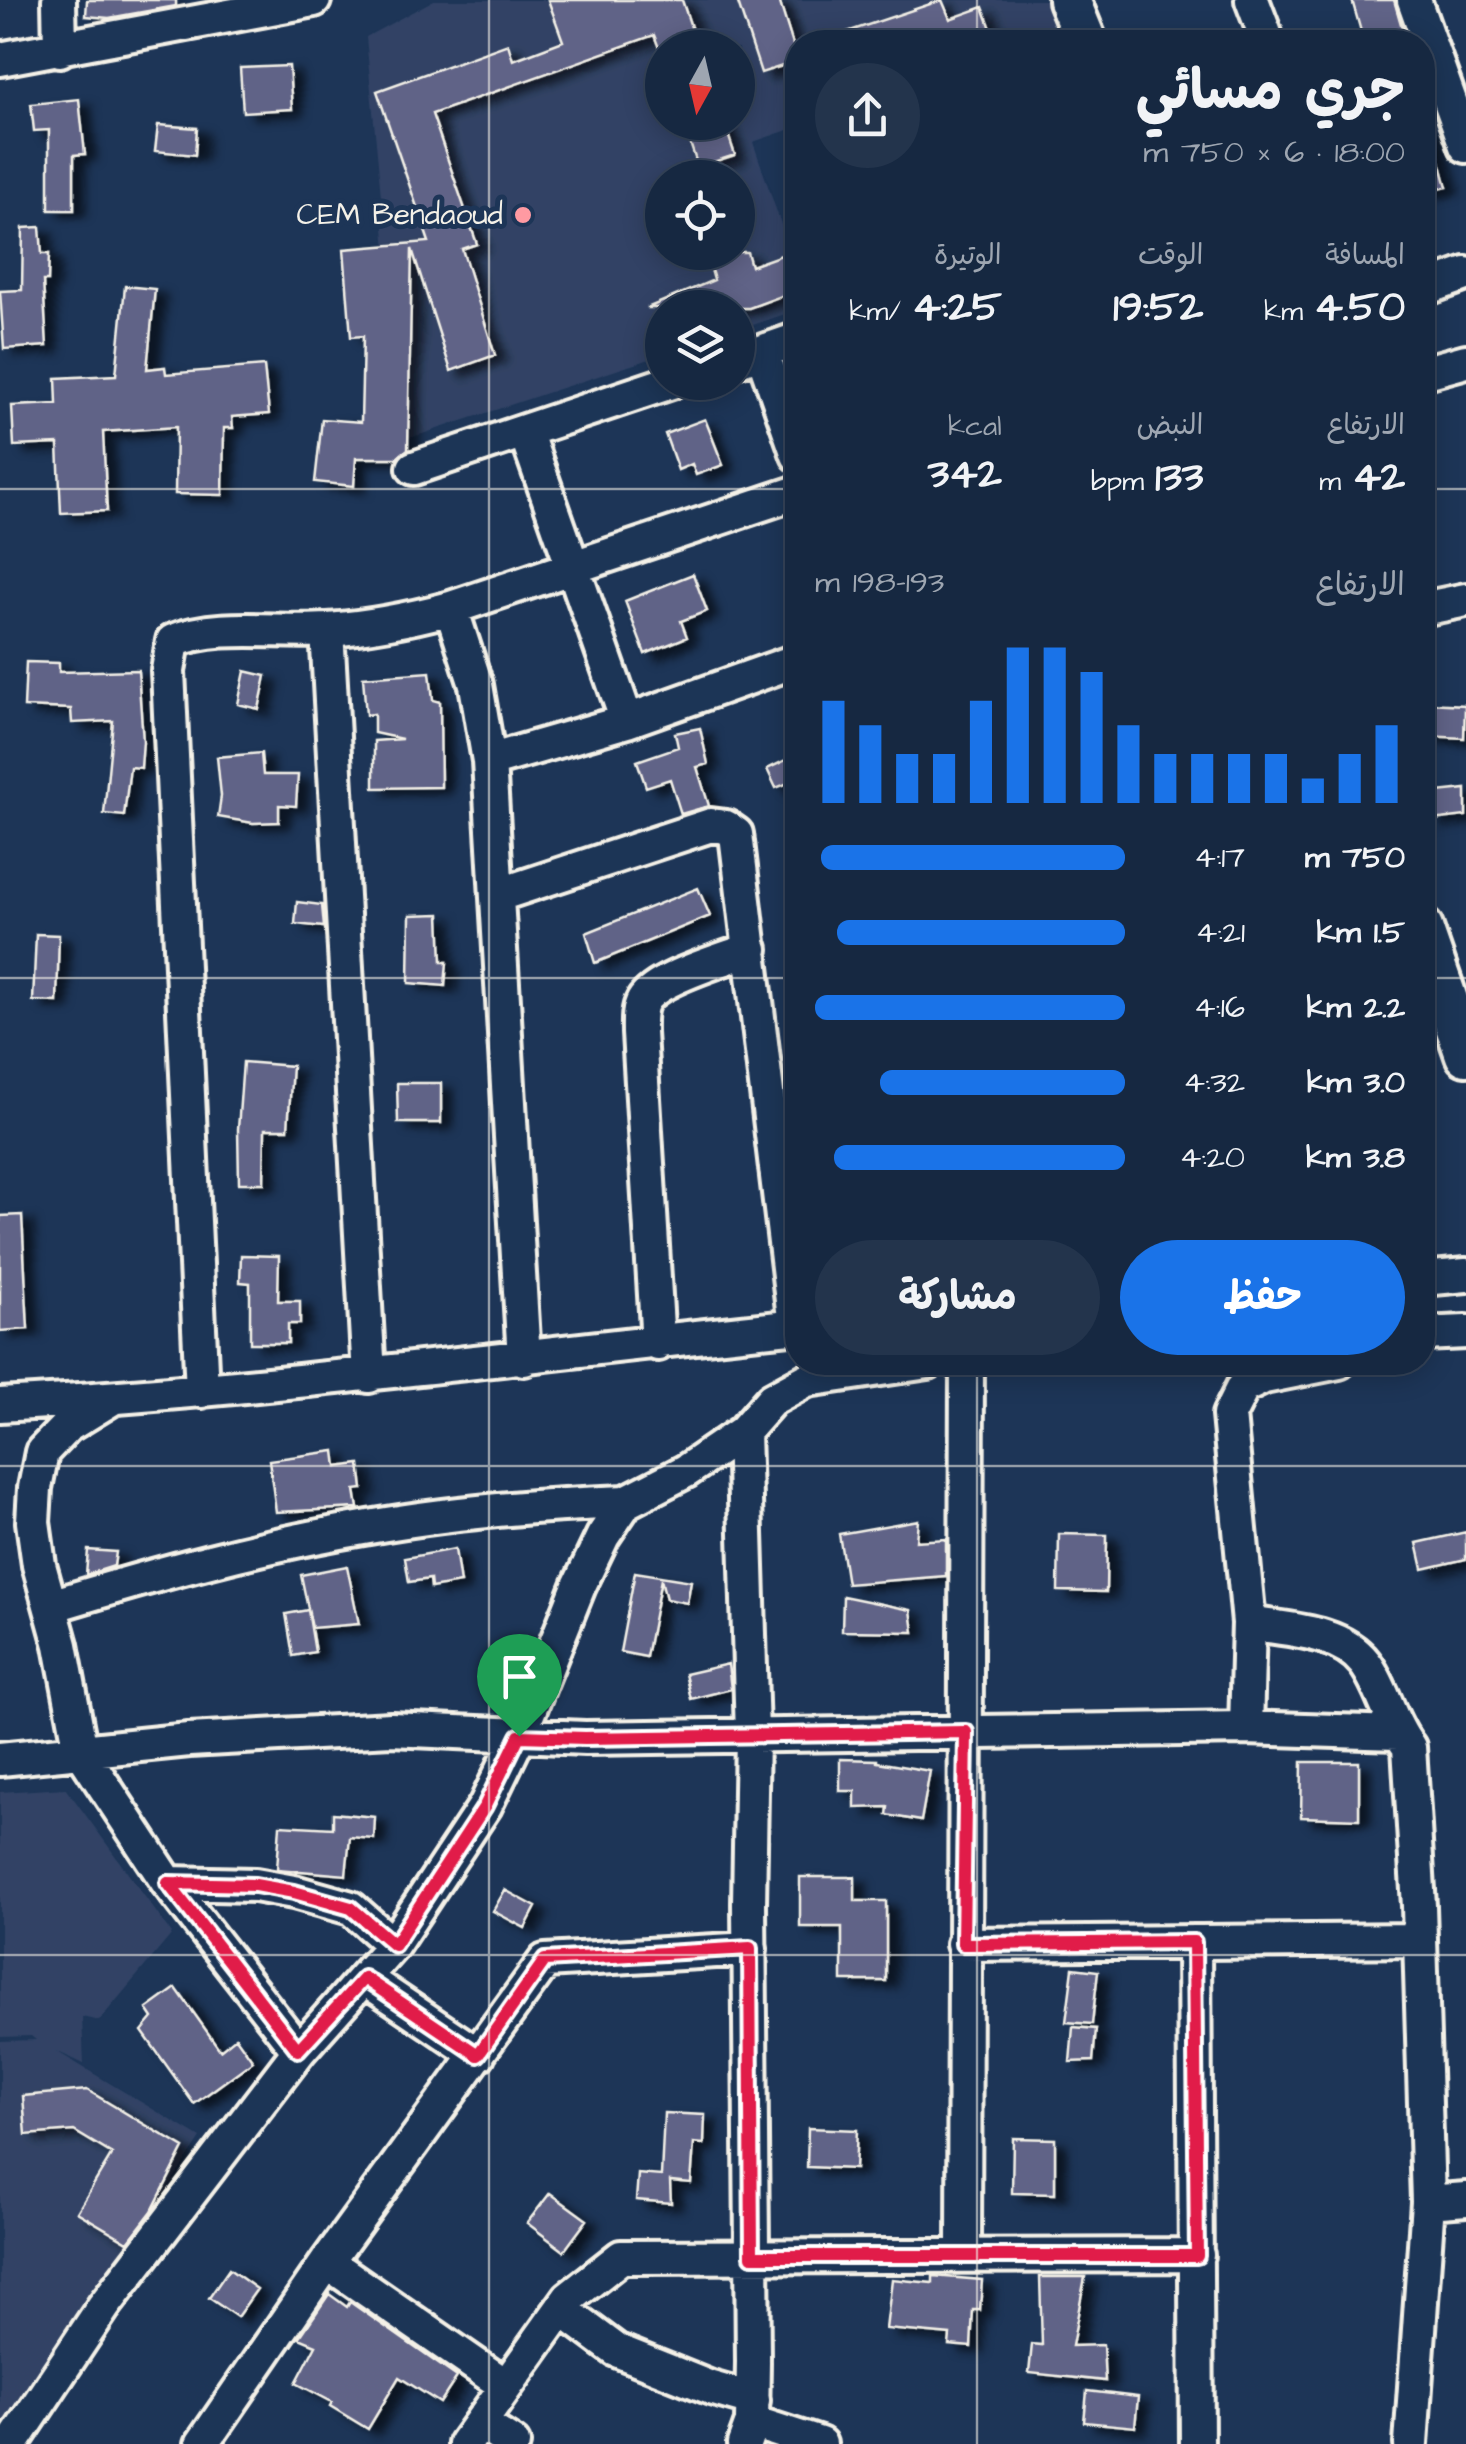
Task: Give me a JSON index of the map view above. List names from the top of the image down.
{
  "places": ["CEM Bendaoud"],
  "north": "bottom",
  "page": {
    "heading": ["جري مسائي", "18:00 · 6 × 750 m"],
    "stats": [
      ["المسافة", "4.50 km"],
      ["الوقت", "19:52"],
      ["الوتيرة", "4:25 /km"],
      ["الارتفاع", "42 m"],
      ["النبض", "133 bpm"],
      ["kcal", "342"]
    ],
    "chart": ["الارتفاع", "193–198 m"],
    "list": [
      {
        "name": "750 m",
        "note": "4:17"
      },
      {
        "name": "1.5 km",
        "note": "4:21"
      },
      {
        "name": "2.2 km",
        "note": "4:16"
      },
      {
        "name": "3.0 km",
        "note": "4:32"
      },
      {
        "name": "3.8 km",
        "note": "4:20"
      }
    ],
    "buttons": ["حفظ", "مشاركة"]
  }
}
